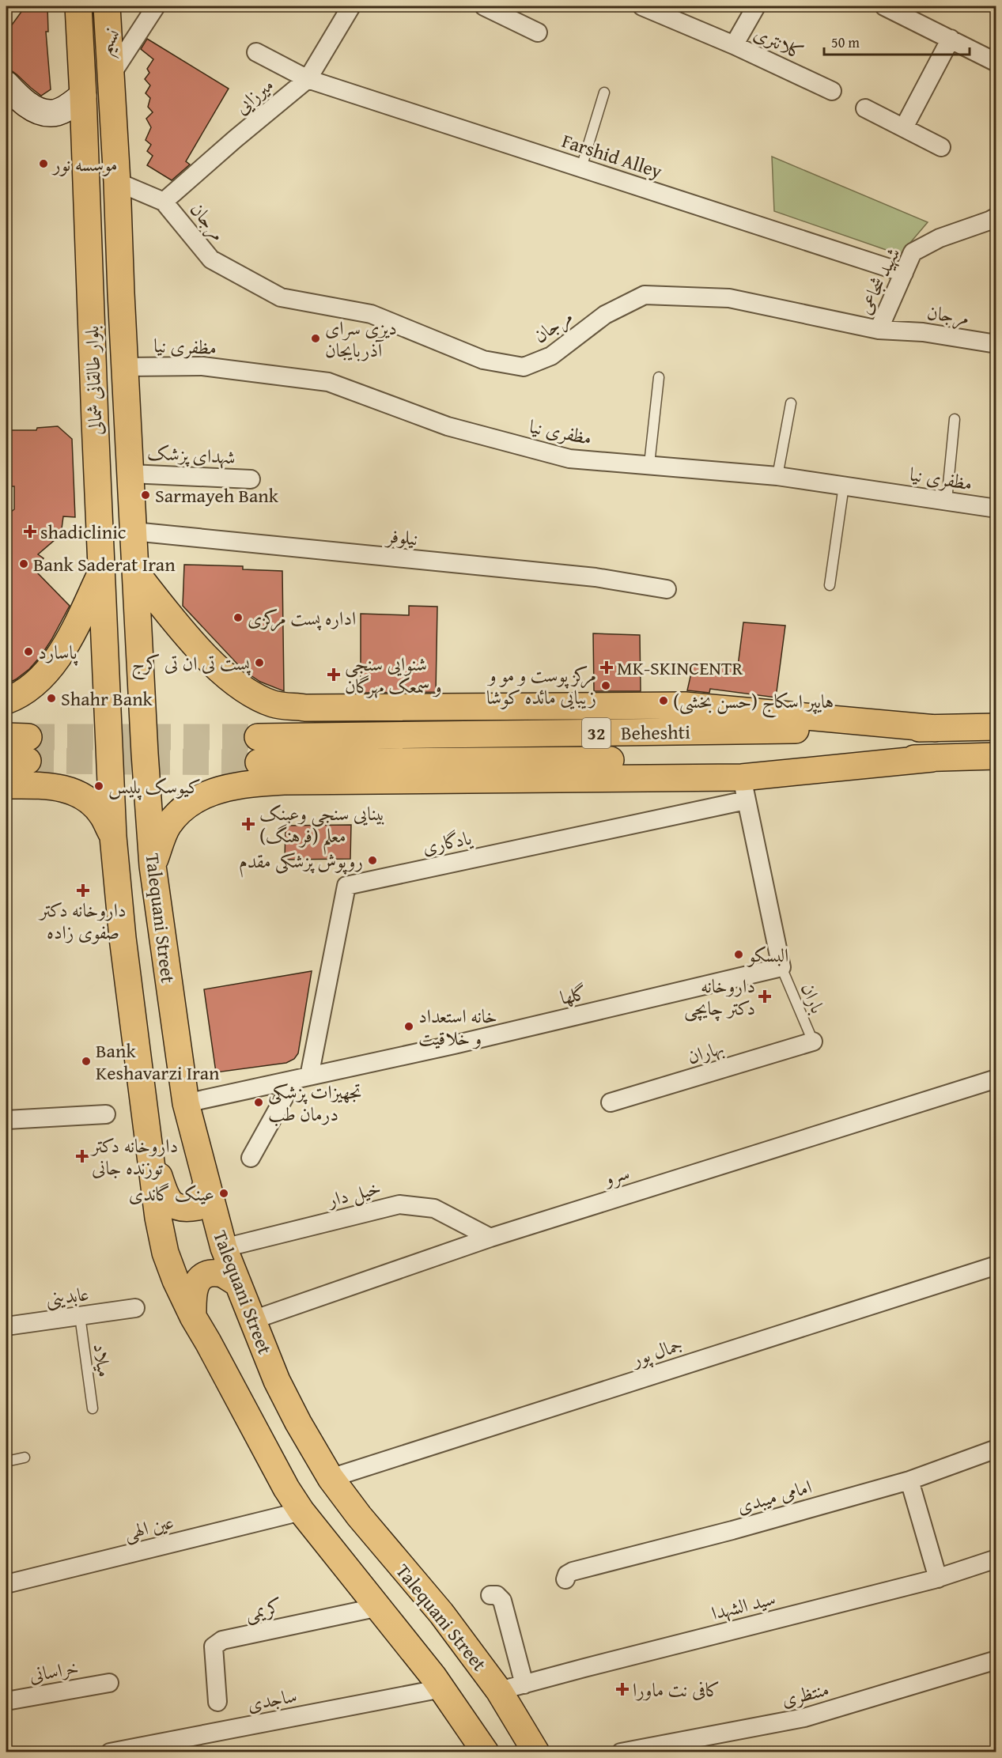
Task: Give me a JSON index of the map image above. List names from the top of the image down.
{
  "streets": {
    "main road": [
      "بلوار طالقانی شمالی",
      "Beheshti",
      "32",
      "Talequani Street"
    ],
    "street": [
      "نسیم",
      "کلانتری",
      "میرزایی",
      "Farshid Alley",
      "مرجان",
      "شهید شجاعی",
      "مظفری نیا",
      "شهدای پزشک",
      "نیلوفر",
      "یادگاری",
      "گلها",
      "بهاران",
      "سرو",
      "خیل دار",
      "عابدینی",
      "جمال پور",
      "امامی میبدی",
      "عین الهی",
      "سید الشهدا",
      "کریمی",
      "خراسانی",
      "منتظری",
      "ساجدی"
    ],
    "lane": ["باران", "میلاد"]
  },
  "crossings": [
    ["نسیم", "بلوار طالقانی شمالی"],
    ["میرزایی", "Farshid Alley"],
    ["میرزایی", "مرجان"],
    ["Farshid Alley", "شهید شجاعی"],
    ["مرجان", "شهید شجاعی"],
    ["مرجان", "بلوار طالقانی شمالی"],
    ["مظفری نیا", "بلوار طالقانی شمالی"],
    ["بلوار طالقانی شمالی", "شهدای پزشک"],
    ["بلوار طالقانی شمالی", "نیلوفر"],
    ["بلوار طالقانی شمالی", "Talequani Street"],
    ["یادگاری", "گلها"],
    ["Talequani Street", "گلها"],
    ["Talequani Street", "سرو"],
    ["Talequani Street", "خیل دار"],
    ["Talequani Street", "جمال پور"],
    ["Talequani Street", "عین الهی"],
    ["Talequani Street", "سید الشهدا"],
    ["Talequani Street", "کریمی"],
    ["Talequani Street", "ساجدی"],
    ["گلها", "باران"],
    ["باران", "بهاران"],
    ["سرو", "خیل دار"],
    ["عابدینی", "میلاد"]
  ],
  "places": {
    "other": [
      "موسسه نور",
      "دیزی سرای آذربایجان",
      "Sarmayeh Bank",
      "Bank Saderat Iran",
      "اداره پست مرکزی",
      "پاسارد",
      "پست تی ان تی کرج",
      "مرکز پوست و مو و زیبایی مائده کوشا",
      "Shahr Bank",
      "هایپر اسکاج (حسن بخشی)",
      "کیوسک پلیس",
      "روپوش پزشکی مقدم",
      "البسکو",
      "خانه استعداد و خلاقیت",
      "Bank Keshavarzi Iran",
      "تجهیزات پزشکی درمان طب",
      "عینک گاندی"
    ],
    "health": [
      "shadiclinic",
      "MK-SKINCENTR",
      "شنوایی سنجی و سمعک مهرگان",
      "بینایی سنجی وعینک معلم (فرهنگ)",
      "داروخانه دکتر صفوی زاده",
      "داروخانه دکتر چایچی",
      "داروخانه دکتر توزنده جانی",
      "کافی نت ماورا"
    ]
  },
  "scale_bar": "50 m"
}
